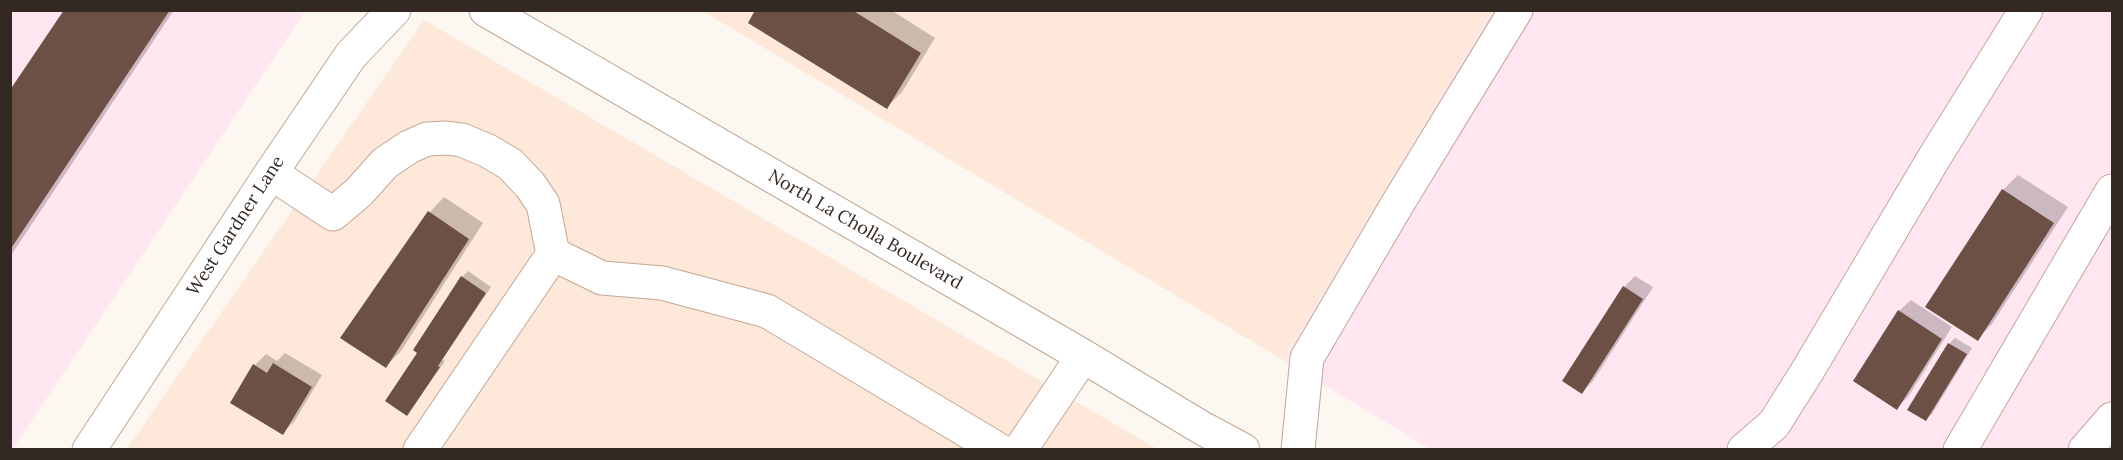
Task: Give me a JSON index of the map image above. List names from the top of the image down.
{
  "streets": {
    "street": ["West Gardner Lane", "North La Cholla Boulevard"]
  }
}
